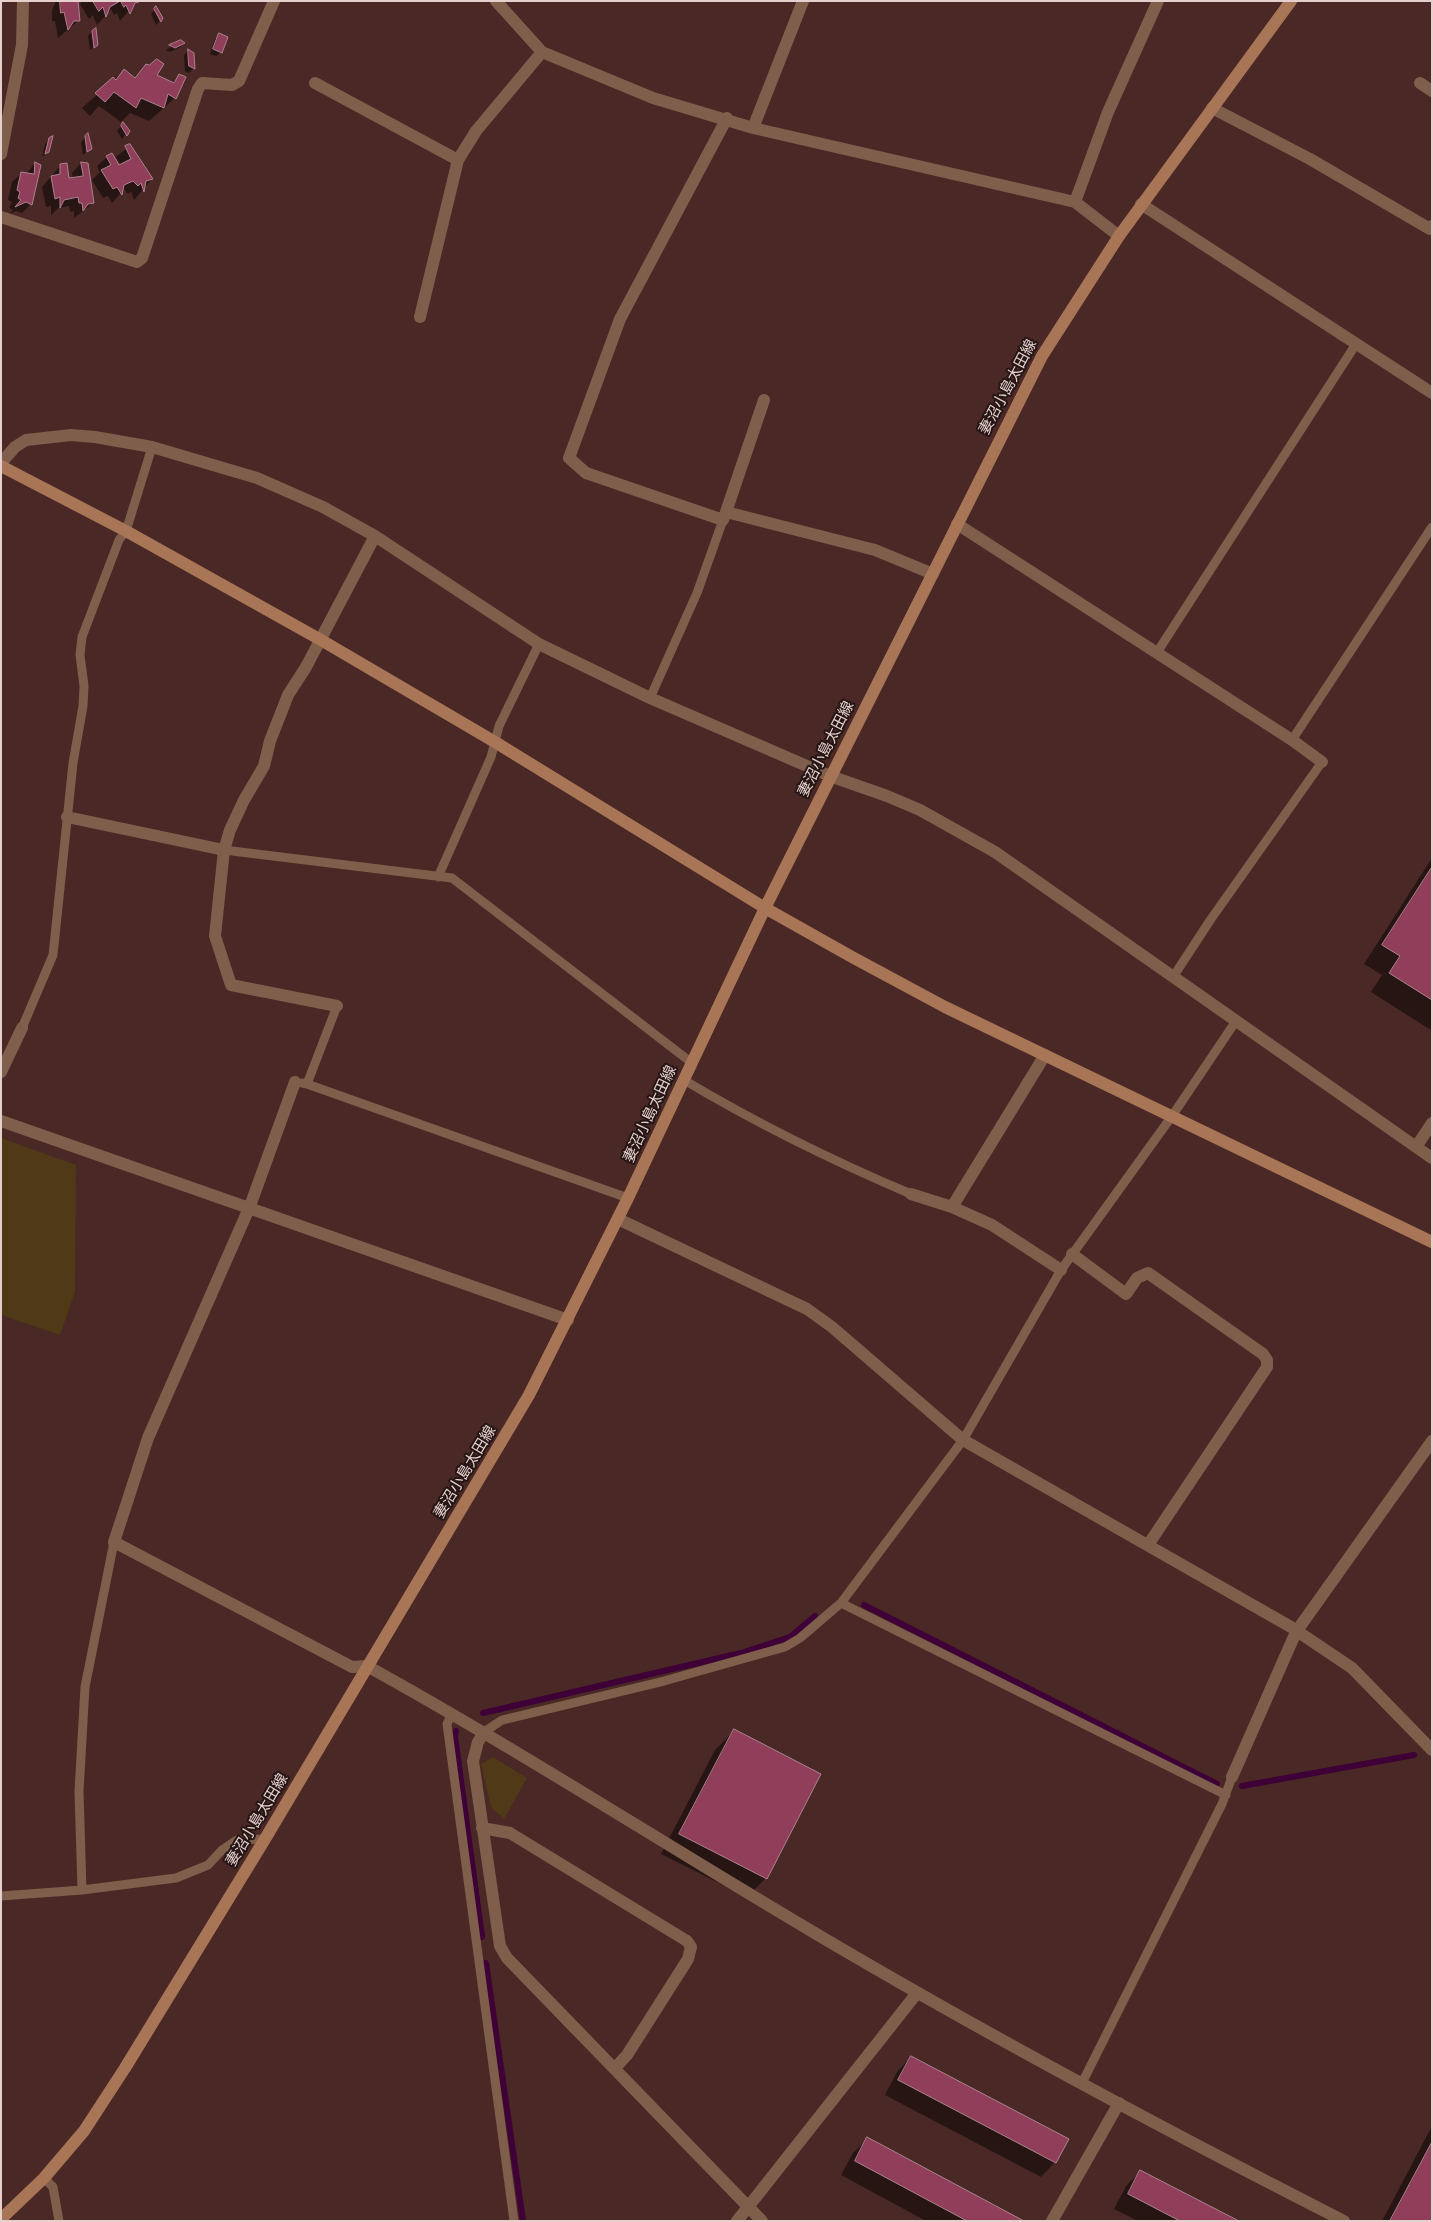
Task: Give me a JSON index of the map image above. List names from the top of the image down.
{
  "streets": {
    "main road": ["妻沼小島太田線"]
  }
}
